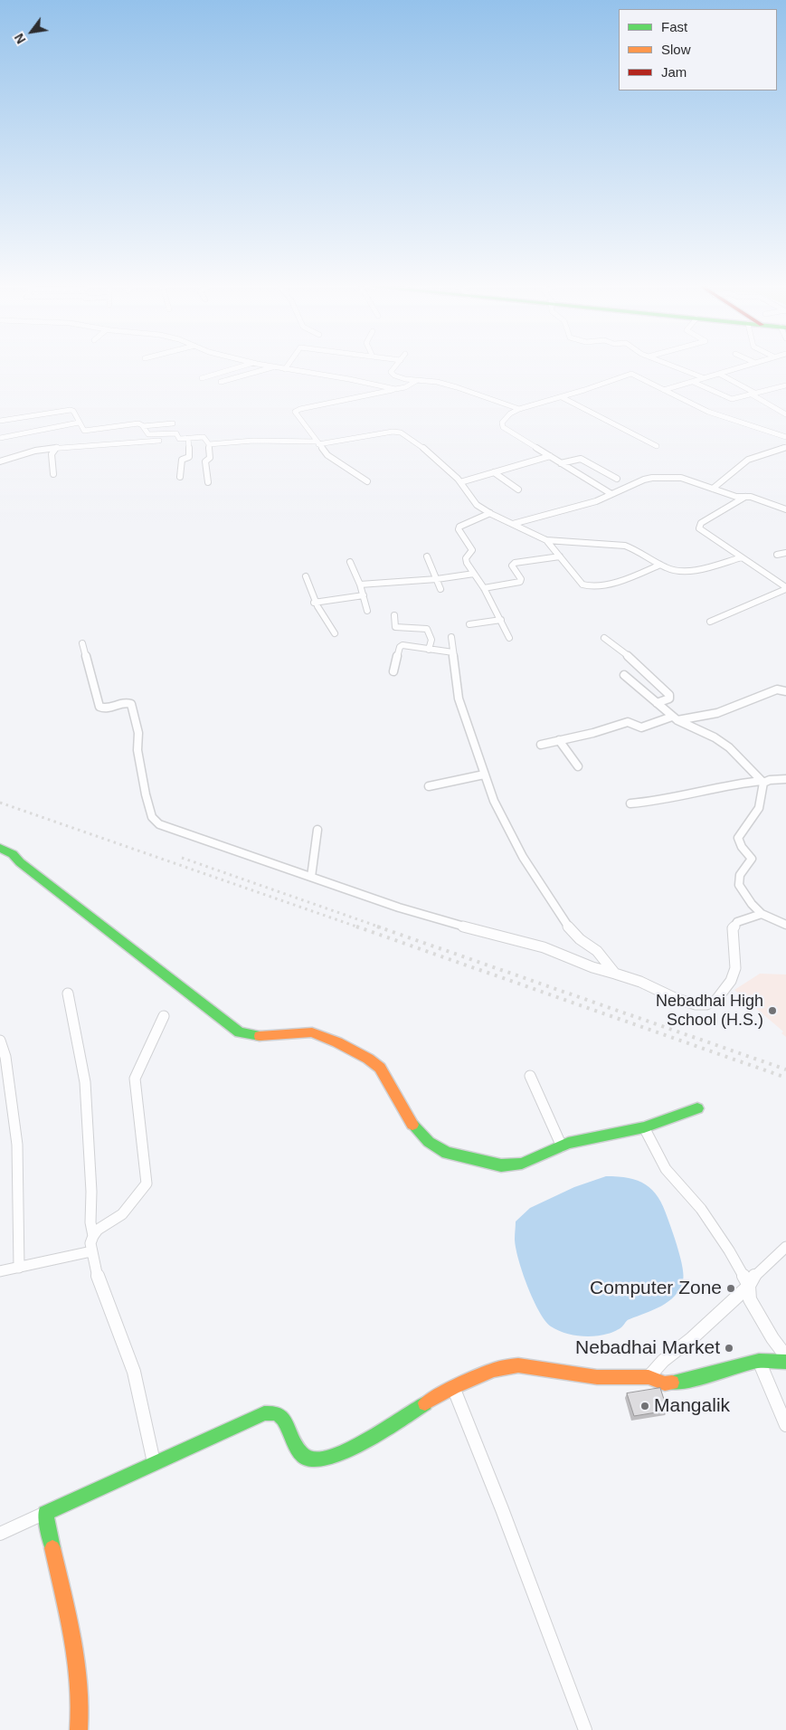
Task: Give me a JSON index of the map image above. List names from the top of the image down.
{
  "places": [
    "Nebadhai High School (H.S.)",
    "Computer Zone",
    "Nebadhai Market",
    "Mangalik"
  ],
  "legend": ["Fast", "Slow", "Jam"],
  "north": "bottom left"
}
